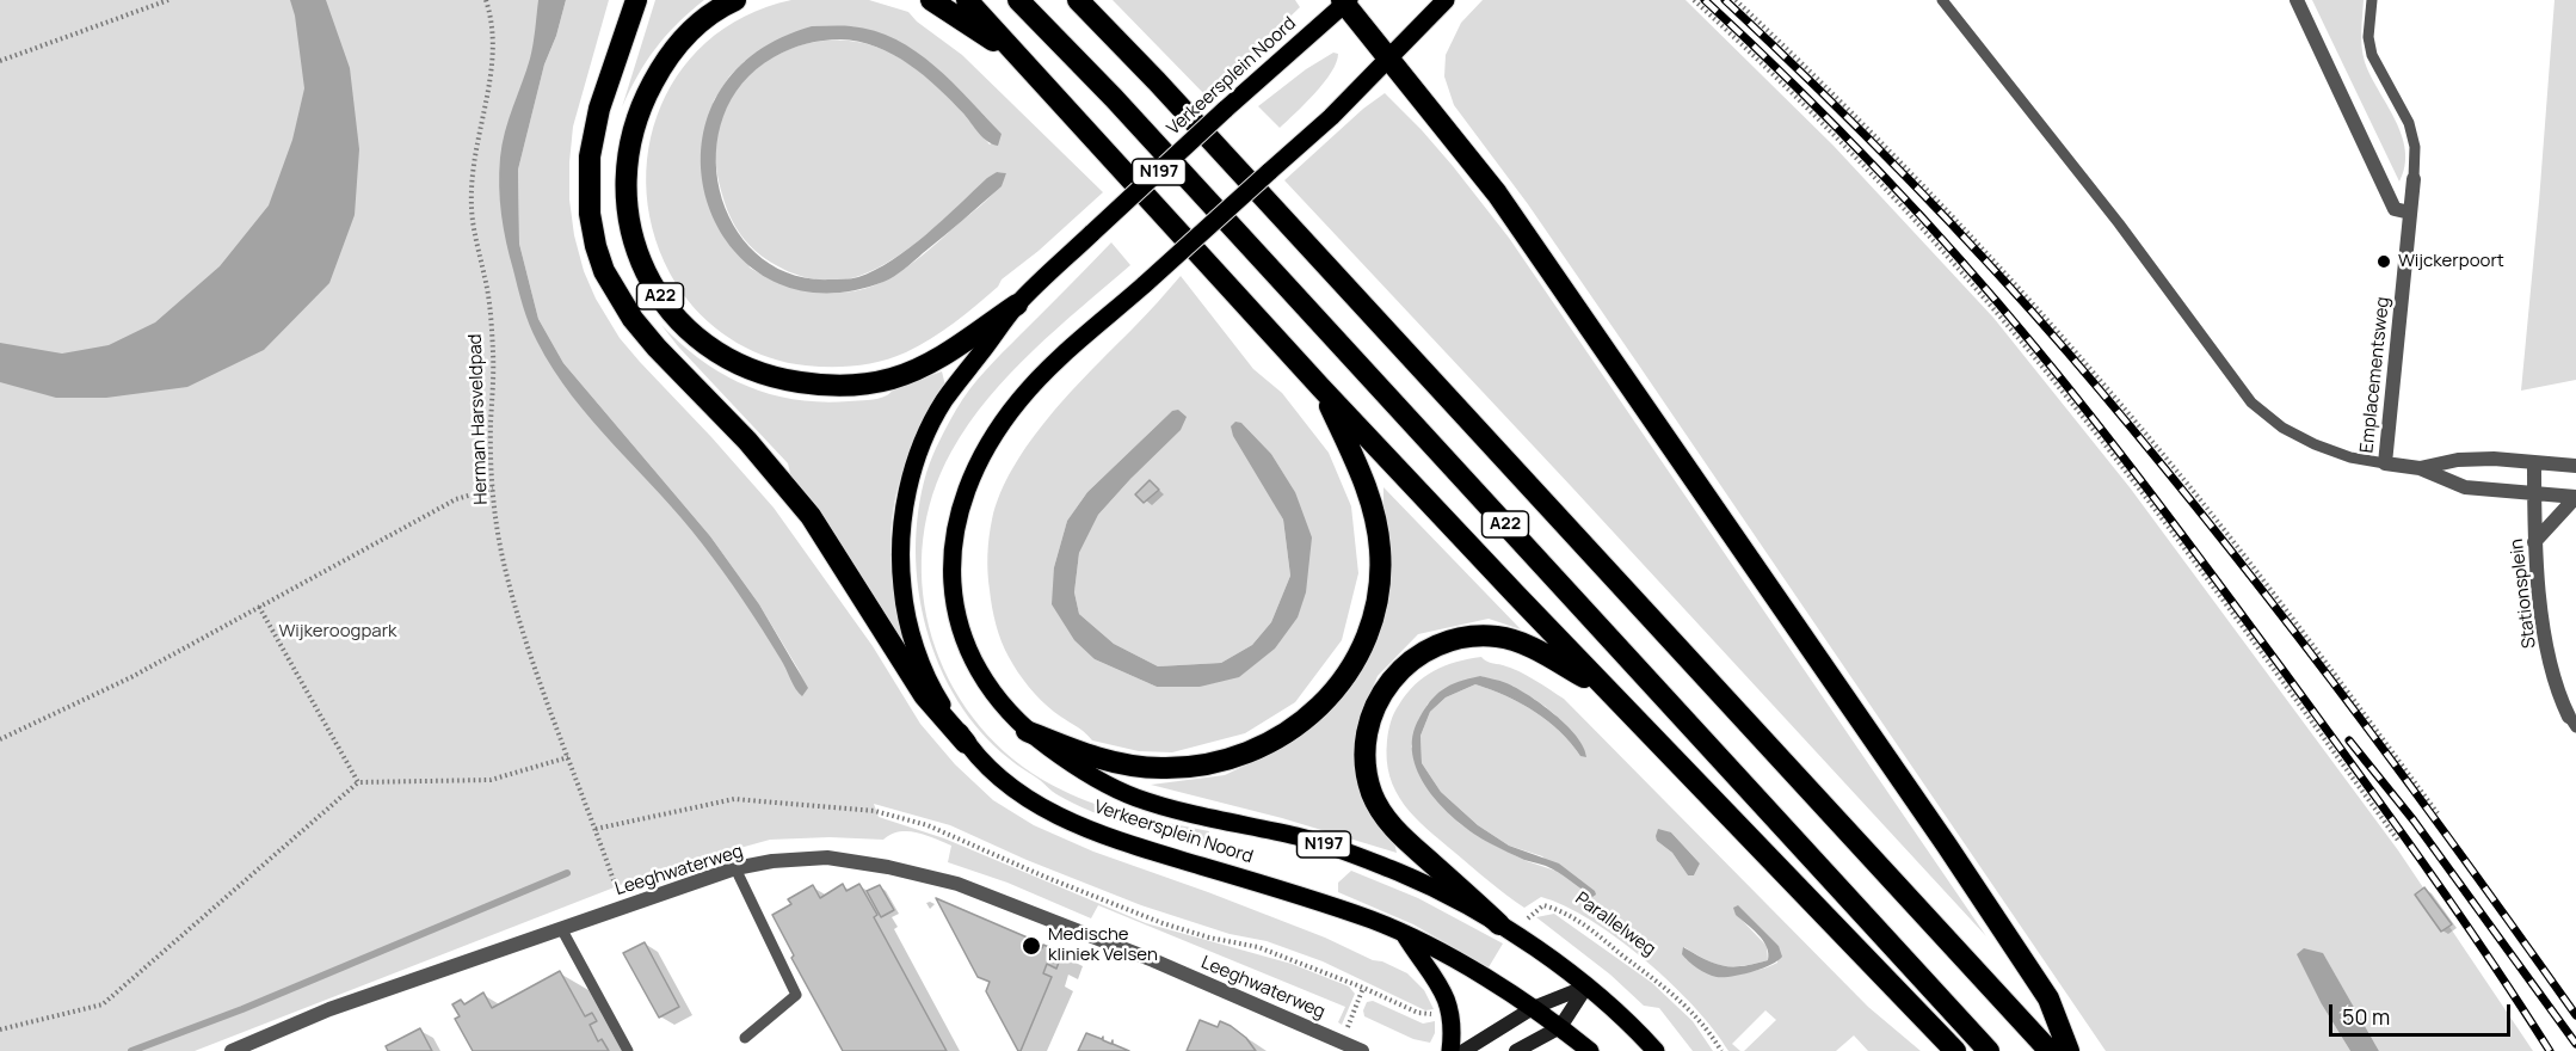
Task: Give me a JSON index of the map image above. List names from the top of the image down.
{
  "streets": {
    "highway": ["A22"],
    "main road": ["Verkeersplein Noord", "N197"],
    "street": ["Emplacementsweg", "Stationsplein", "Leeghwaterweg"],
    "path": ["Herman Harsveldpad", "Parallelweg"]
  },
  "crossings": [
    ["Verkeersplein Noord", "N197"],
    ["Verkeersplein Noord", "A22"],
    ["Verkeersplein Noord", "Parallelweg"],
    ["A22", "Parallelweg"],
    ["Emplacementsweg", "Stationsplein"],
    ["Herman Harsveldpad", "Leeghwaterweg"]
  ],
  "parks": ["Wijkeroogpark"],
  "places": ["Wijckerpoort", "Medische kliniek Velsen"],
  "scale_bar": "50 m"
}
